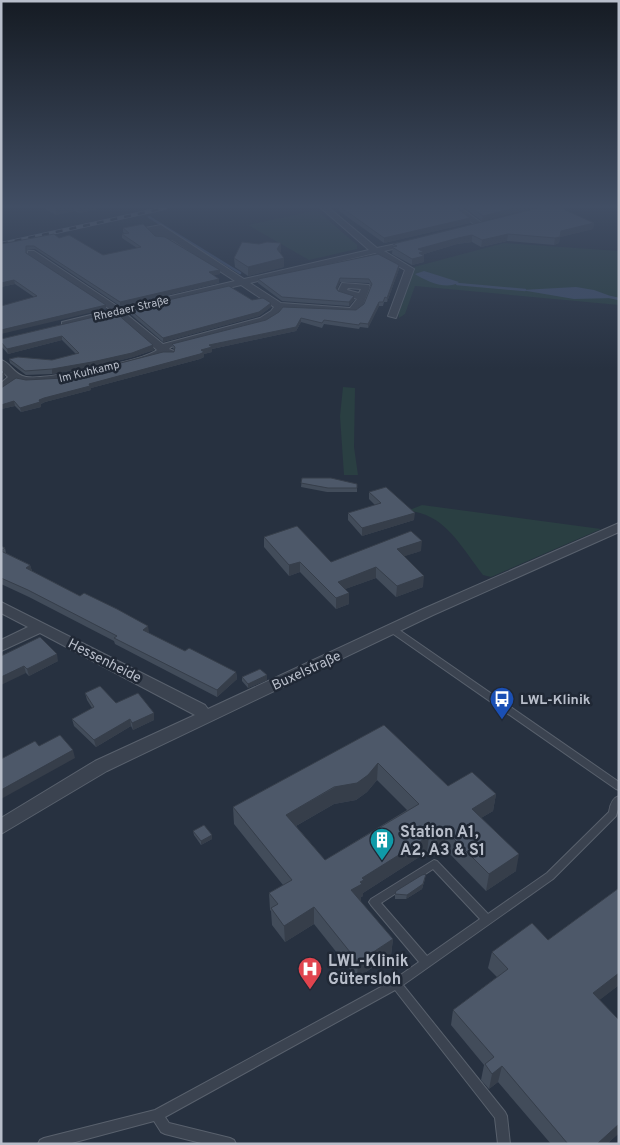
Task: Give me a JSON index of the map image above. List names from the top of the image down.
{
  "streets": {
    "street": [
      "Rhedaer Straße",
      "Im Kuhkamp",
      "Hessenheide",
      "Buxelstraße"
    ]
  },
  "crossings": [
    ["Hessenheide", "Buxelstraße"]
  ],
  "places": {
    "bus stop": ["LWL-Klinik"],
    "building": ["Station A1, A2, A3 & S1"],
    "hospital": ["LWL-Klinik Gütersloh"]
  }
}
